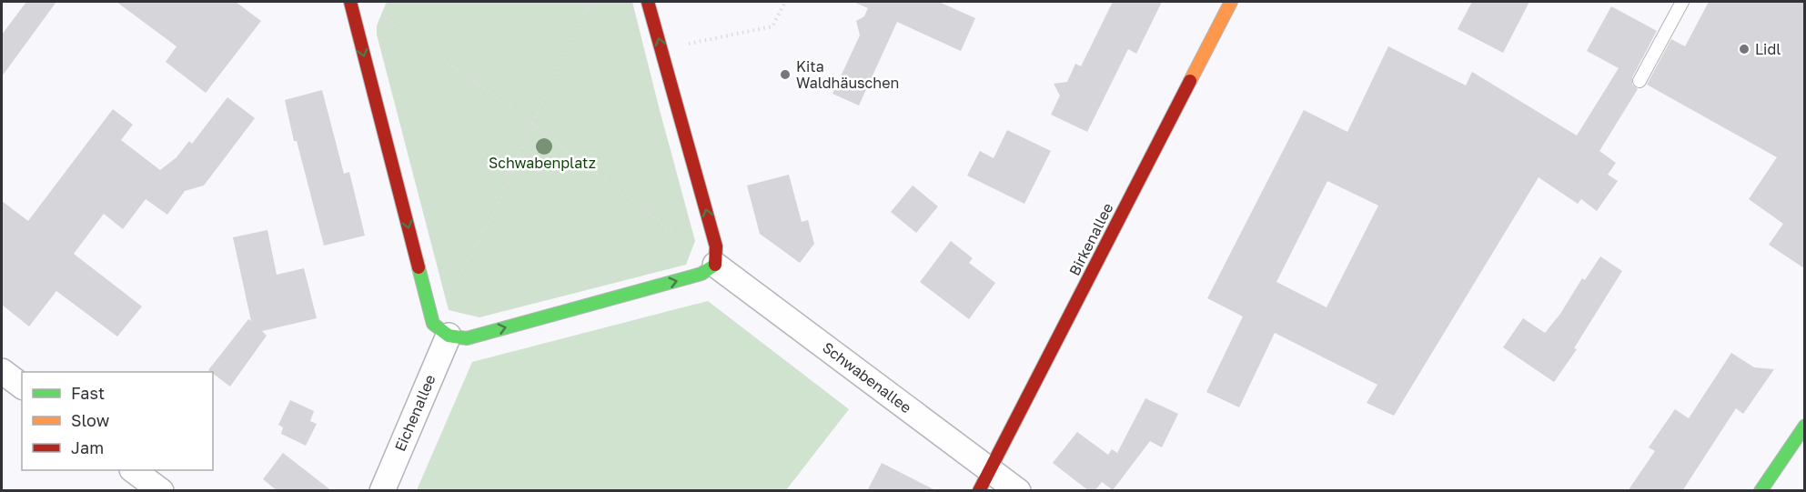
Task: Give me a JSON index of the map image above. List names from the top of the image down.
{
  "streets": {
    "street": ["Birkenallee", "Schwabenallee", "Eichenallee"]
  },
  "crossings": [
    ["Birkenallee", "Schwabenallee"]
  ],
  "parks": ["Schwabenplatz"],
  "places": ["Lidl", "Kita Waldhäuschen"],
  "legend": ["Fast", "Slow", "Jam"]
}
